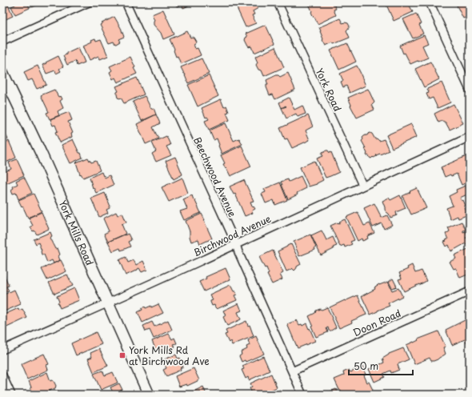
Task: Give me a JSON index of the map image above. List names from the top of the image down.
{
  "streets": {
    "main road": ["York Mills Road"],
    "street": [
      "York Road",
      "Beechwood Avenue",
      "Birchwood Avenue",
      "Doon Road"
    ]
  },
  "crossings": [
    ["York Road", "Birchwood Avenue"],
    ["Beechwood Avenue", "Birchwood Avenue"],
    ["Beechwood Avenue", "Doon Road"],
    ["York Mills Road", "Birchwood Avenue"]
  ],
  "places": {
    "transit": ["York Mills Rd at Birchwood Ave"]
  },
  "scale_bar": "50 m"
}
